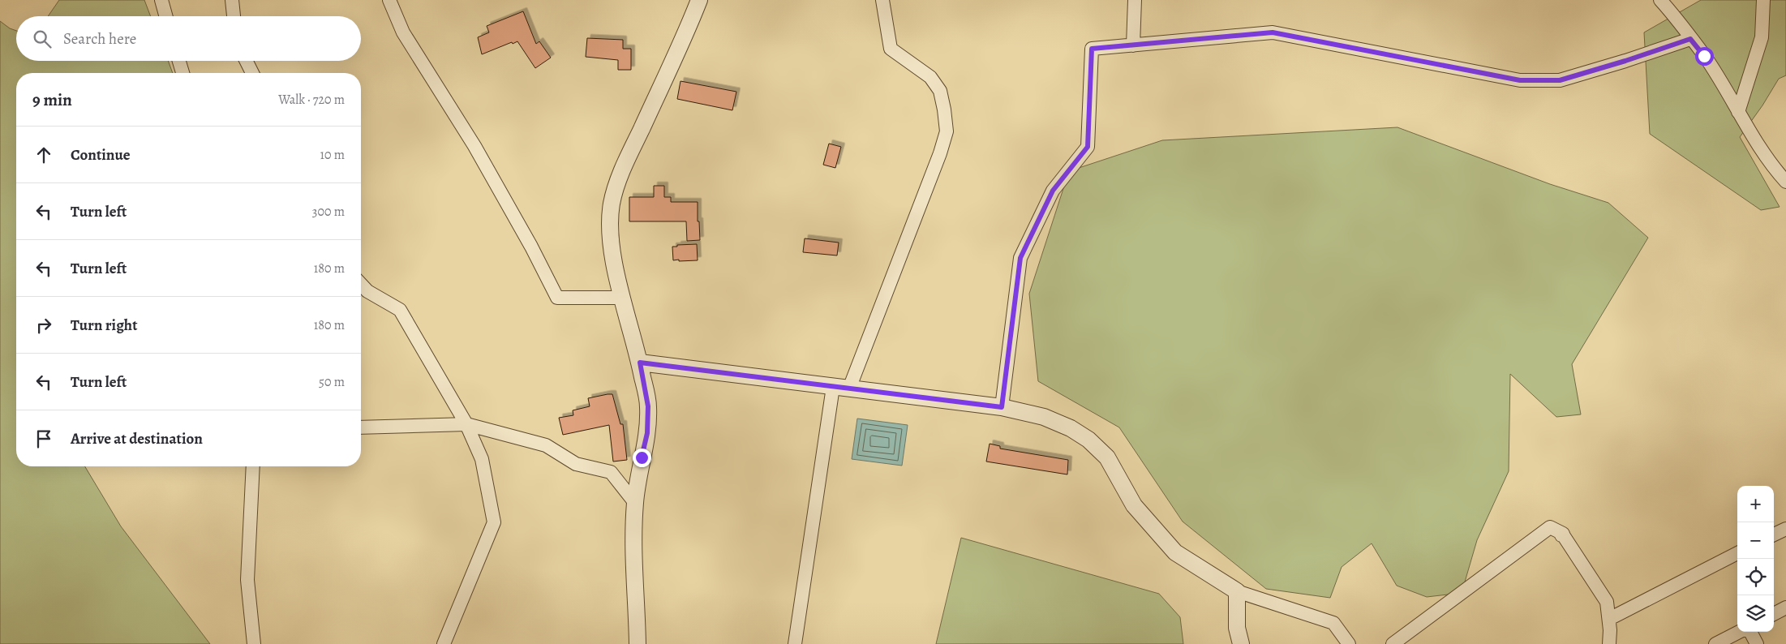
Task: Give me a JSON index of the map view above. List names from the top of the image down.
{
  "page": {
    "search": "Search here",
    "heading": ["9 min", "Walk · 720 m"],
    "list": [
      ["Continue", "10 m"],
      ["Turn left", "300 m"],
      ["Turn left", "180 m"],
      ["Turn right", "180 m"],
      ["Turn left", "50 m"],
      "Arrive at destination"
    ],
    "map_buttons": ["+", "−"]
  }
}
